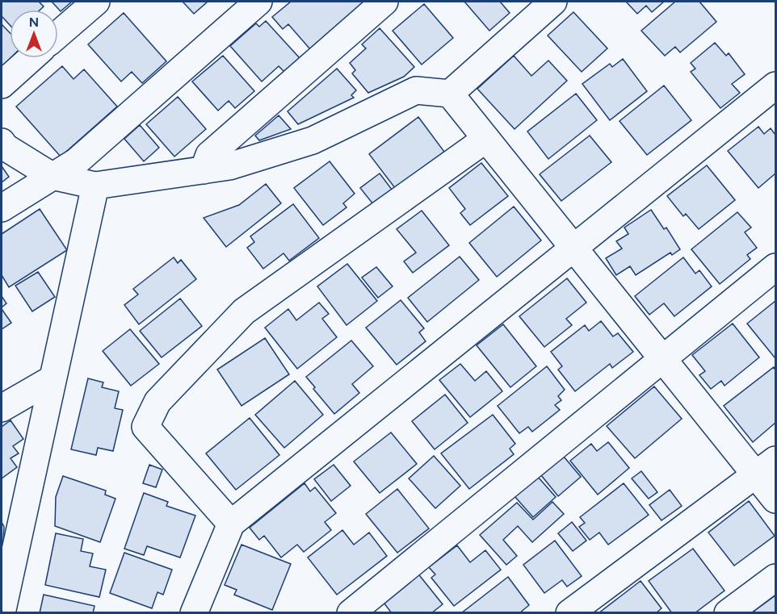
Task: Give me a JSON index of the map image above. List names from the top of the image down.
{
  "north": "top"
}
